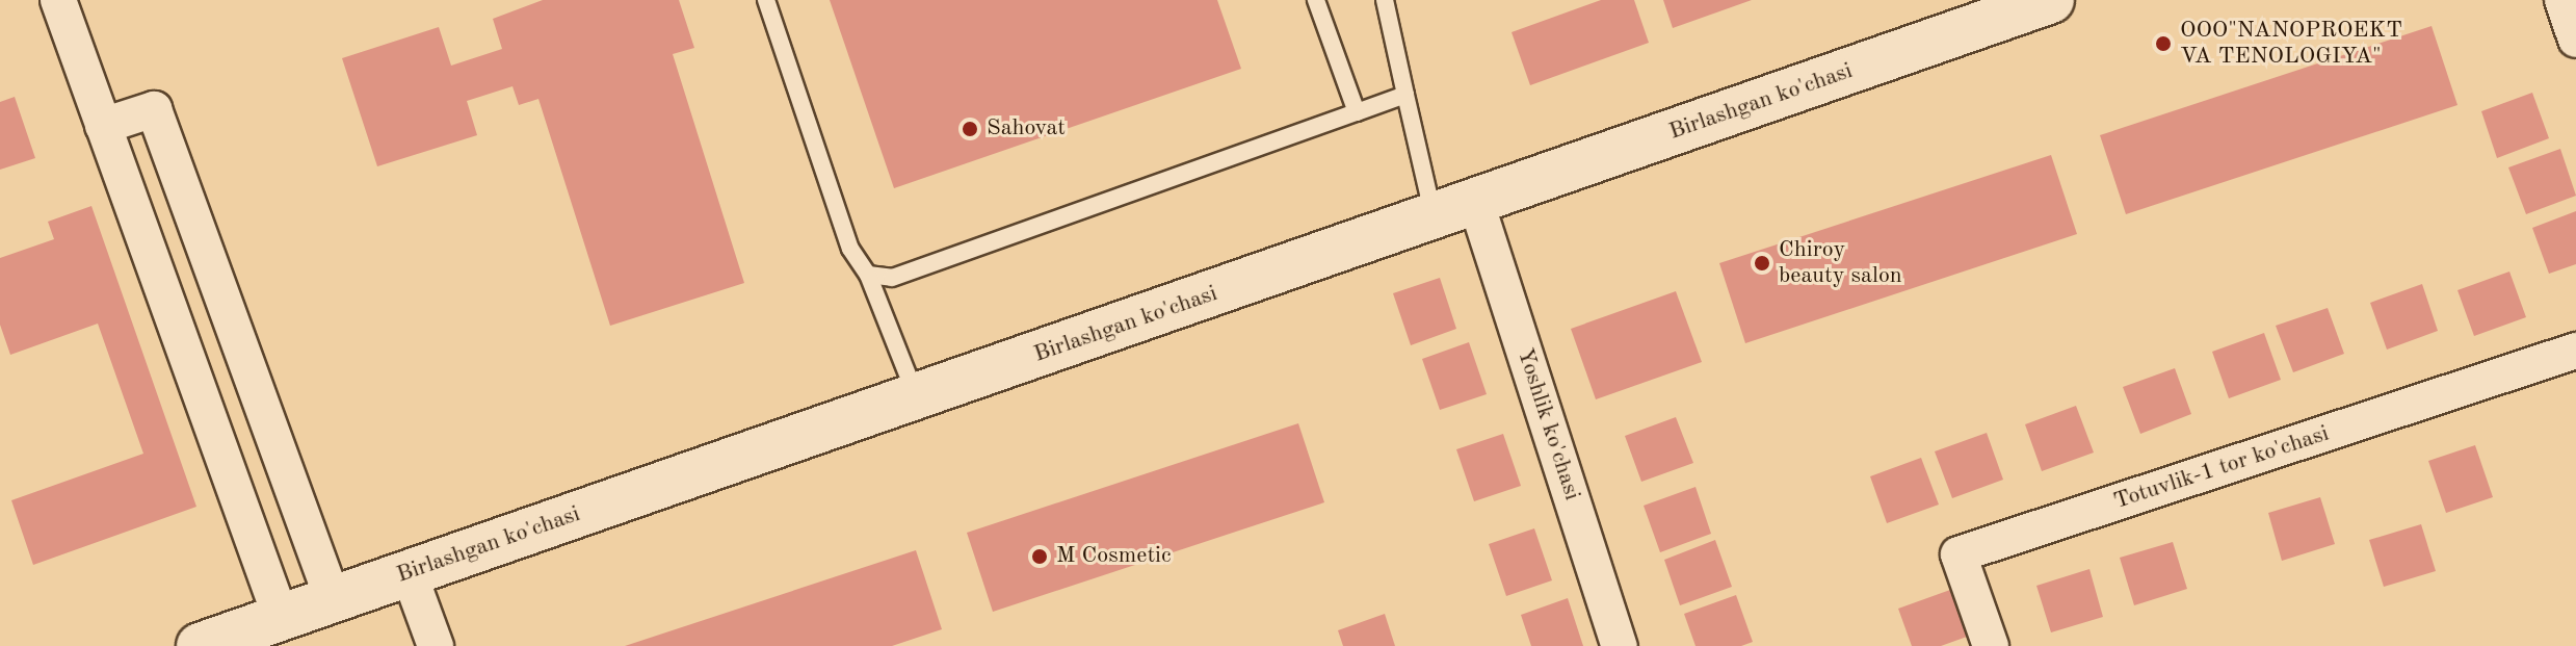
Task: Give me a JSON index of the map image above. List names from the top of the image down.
{
  "streets": {
    "street": ["Birlashgan ko'chasi", "Yoshlik ko'chasi", "Totuvlik-1 tor ko'chasi"]
  },
  "crossings": [
    ["Birlashgan ko'chasi", "Yoshlik ko'chasi"]
  ],
  "places": [
    "ООО\"NANOPROEKT VA TENOLOGIYA\"",
    "Sahovat",
    "Chiroy beauty salon",
    "M Cosmetic"
  ]
}
